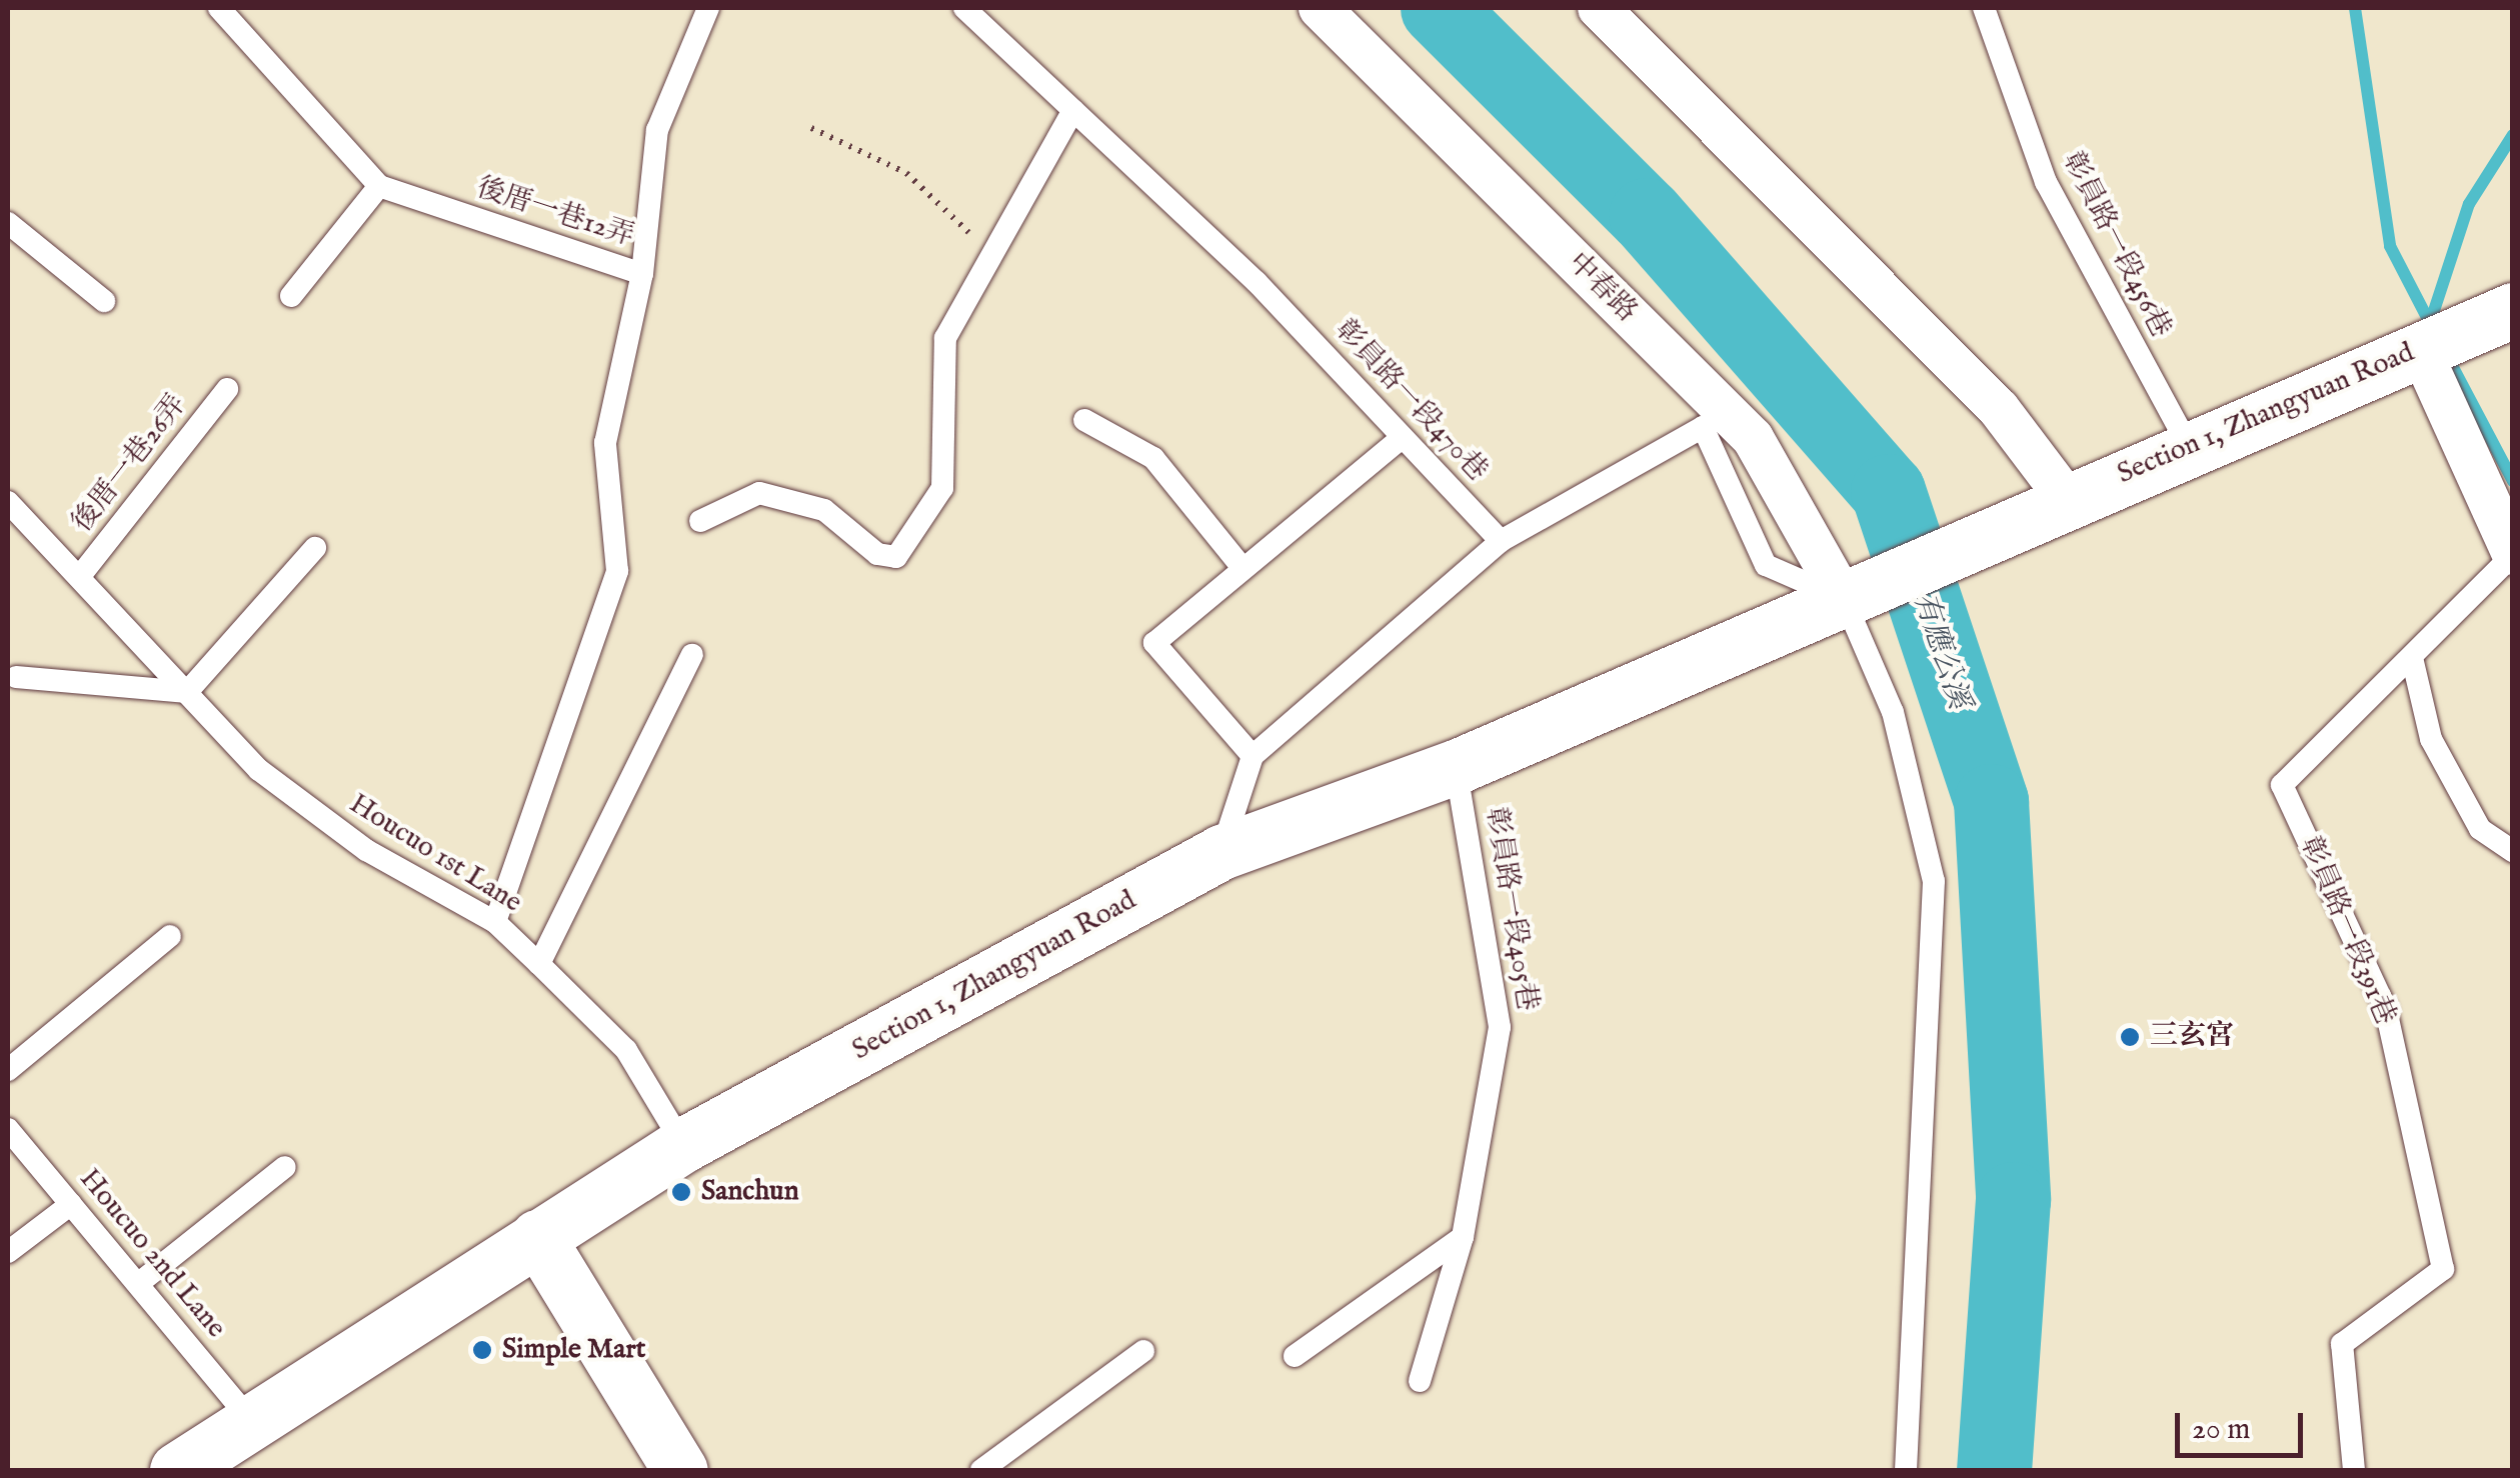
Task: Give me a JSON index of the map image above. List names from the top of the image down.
{
  "streets": {
    "main road": ["Section 1, Zhangyuan Road"],
    "street": ["中春路", "彰員路一段391巷"],
    "lane": [
      "後厝一巷12弄",
      "彰員路一段456巷",
      "彰員路一段470巷",
      "後厝一巷26弄",
      "Houcuo 1st Lane",
      "彰員路一段405巷",
      "Houcuo 2nd Lane"
    ]
  },
  "crossings": [
    ["後厝一巷12弄", "Houcuo 1st Lane"],
    ["彰員路一段456巷", "Section 1, Zhangyuan Road"],
    ["中春路", "Section 1, Zhangyuan Road"],
    ["Section 1, Zhangyuan Road", "Houcuo 1st Lane"],
    ["Section 1, Zhangyuan Road", "彰員路一段405巷"],
    ["Section 1, Zhangyuan Road", "彰員路一段391巷"],
    ["Section 1, Zhangyuan Road", "Houcuo 2nd Lane"],
    ["後厝一巷26弄", "Houcuo 1st Lane"]
  ],
  "water": ["有應公溪"],
  "places": ["三玄宮", "Sanchun", "Simple Mart"],
  "scale_bar": "20 m"
}
